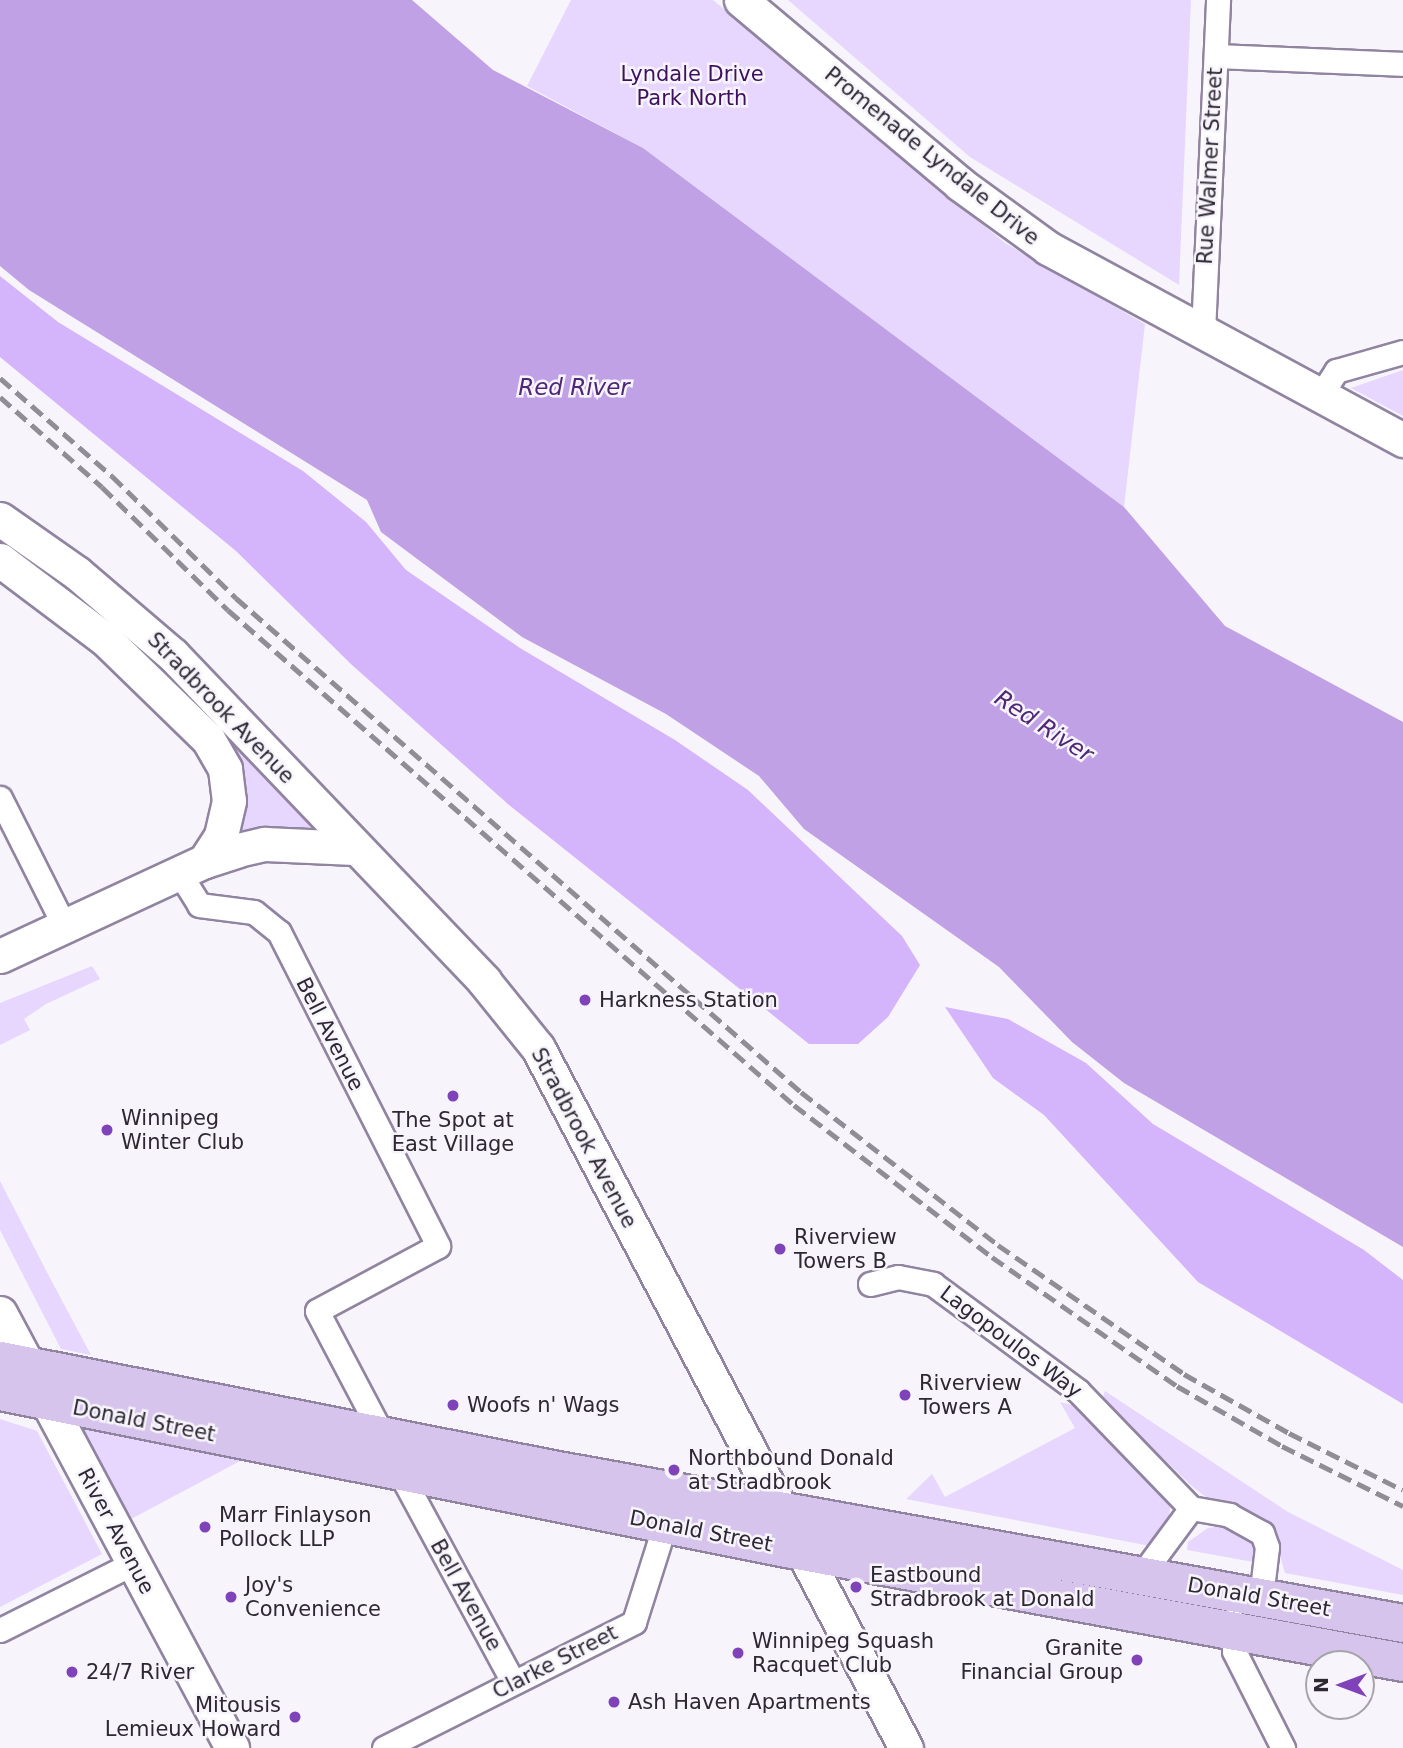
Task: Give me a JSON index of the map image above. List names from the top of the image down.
{
  "streets": {
    "main road": [
      "Promenade Lyndale Drive",
      "Stradbrook Avenue",
      "Donald Street",
      "River Avenue"
    ],
    "street": [
      "Rue Walmer Street",
      "Bell Avenue",
      "Lagopoulos Way",
      "Clarke Street"
    ]
  },
  "crossings": [
    ["Promenade Lyndale Drive", "Rue Walmer Street"],
    ["Stradbrook Avenue", "Bell Avenue"],
    ["Stradbrook Avenue", "Donald Street"],
    ["Bell Avenue", "Donald Street"],
    ["Bell Avenue", "Clarke Street"],
    ["Donald Street", "River Avenue"],
    ["Donald Street", "Clarke Street"]
  ],
  "water": ["Red River"],
  "parks": ["Lyndale Drive Park North"],
  "places": [
    "Harkness Station",
    "The Spot at East Village",
    "Winnipeg Winter Club",
    "Riverview Towers B",
    "Riverview Towers A",
    "Woofs n' Wags",
    "Northbound Donald at Stradbrook",
    "Marr Finlayson Pollock LLP",
    "Eastbound Stradbrook at Donald",
    "Joy's Convenience",
    "Winnipeg Squash Racquet Club",
    "Granite Financial Group",
    "24/7 River",
    "Ash Haven Apartments",
    "Mitousis Lemieux Howard"
  ],
  "north": "left"
}
